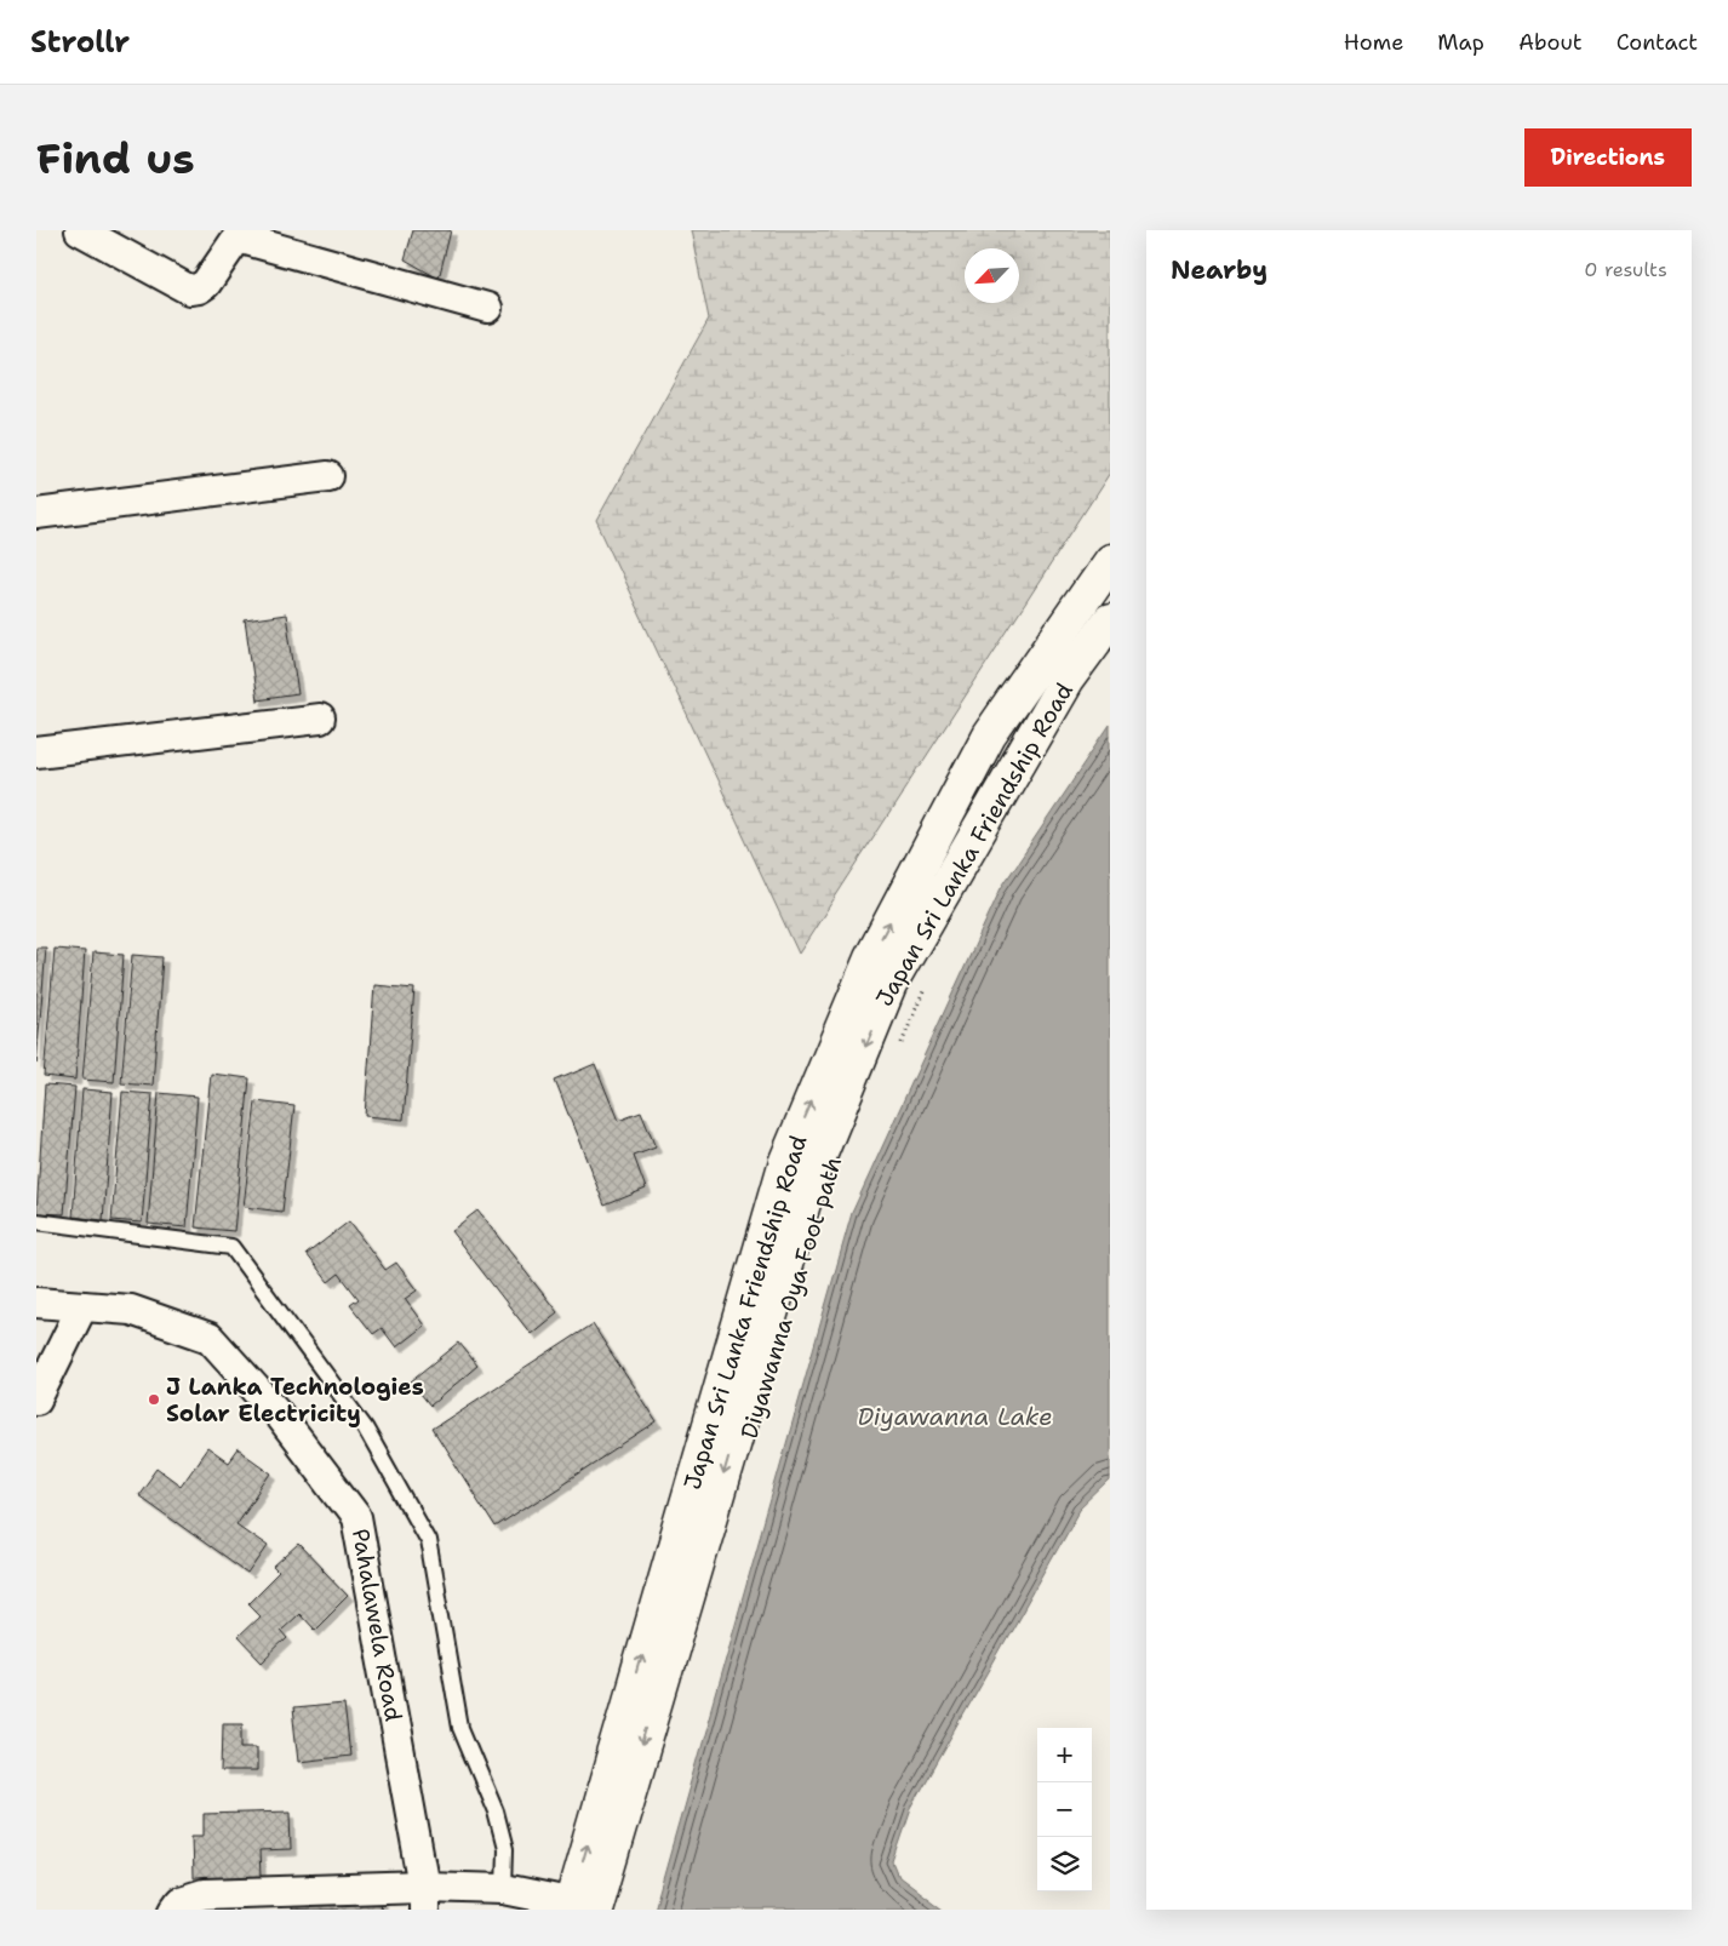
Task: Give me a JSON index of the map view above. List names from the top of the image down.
{
  "streets": {
    "main road": ["Japan Sri Lanka Friendship Road"],
    "street": ["Pahalawela Road"]
  },
  "water": ["Diyawanna Lake"],
  "places": ["J Lanka Technologies Solar Electricity"],
  "north": "bottom left",
  "page": {
    "header": "Strollr",
    "nav": [
      "Home",
      "Map",
      "About",
      "Contact"
    ],
    "buttons": "Directions",
    "title": "Find us",
    "heading": ["Nearby", "0 results"],
    "map_buttons": ["+", "−"]
  }
}
